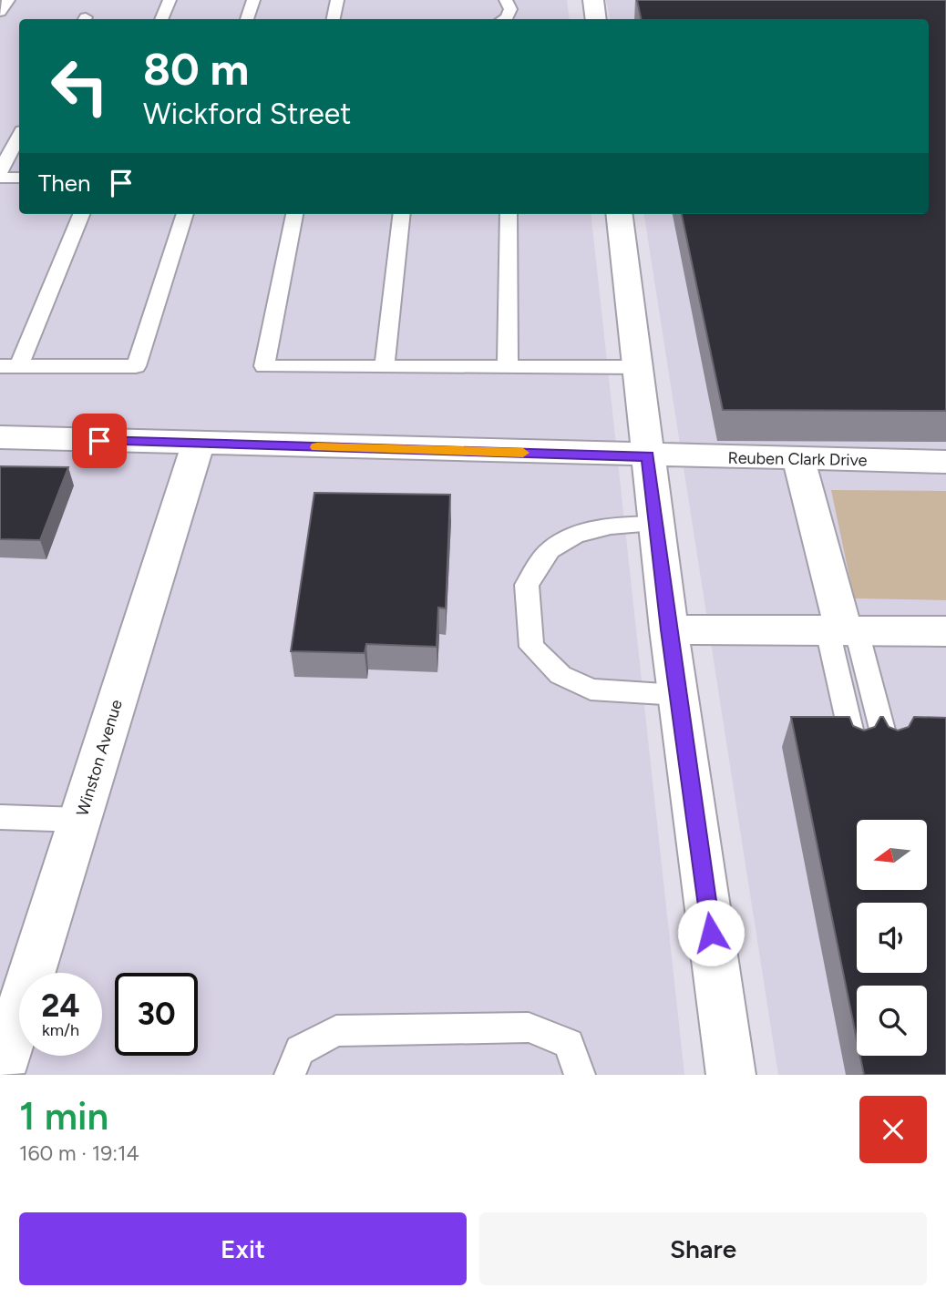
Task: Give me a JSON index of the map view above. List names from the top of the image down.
{
  "streets": {
    "street": ["Reuben Clark Drive", "Winston Avenue"]
  },
  "crossings": [
    ["Reuben Clark Drive", "Winston Avenue"]
  ],
  "north": "left",
  "page": {
    "turn": ["80 m", "Wickford Street"],
    "then": "Then",
    "speed": "24 km/h",
    "limit": "30",
    "heading": ["1 min", "160 m · 19:14"],
    "buttons": ["Exit", "Share"]
  }
}
